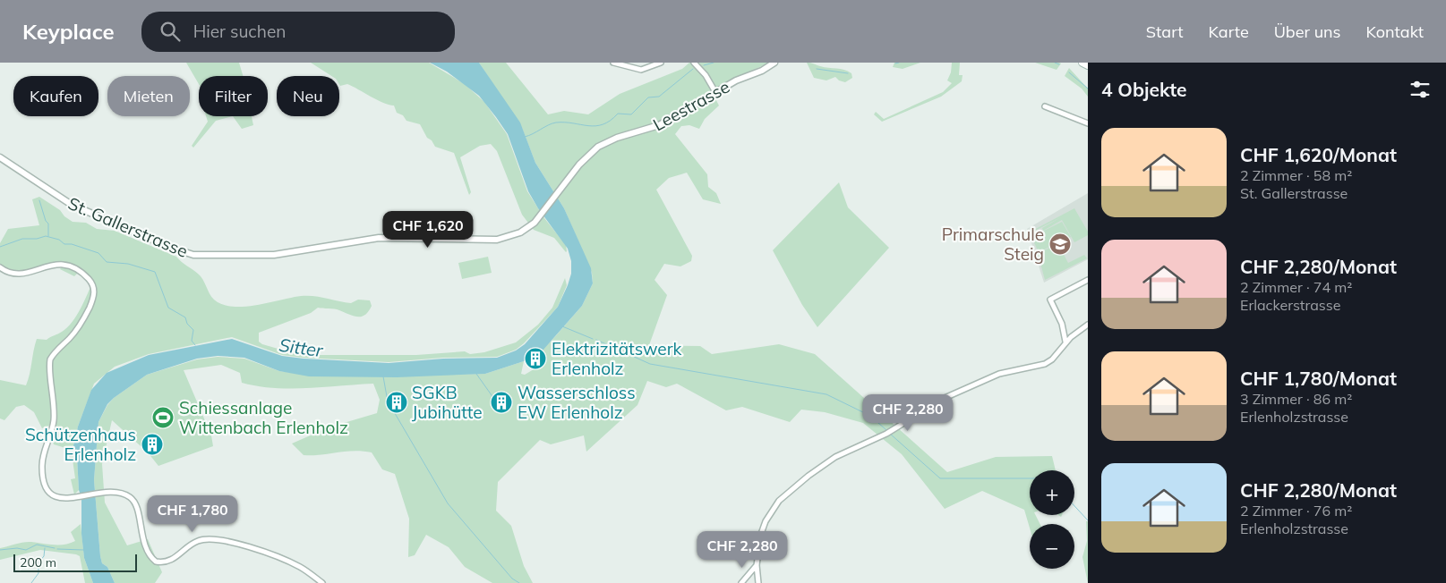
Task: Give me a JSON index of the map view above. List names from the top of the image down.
{
  "streets": {
    "street": ["Leestrasse", "St. Gallerstrasse"]
  },
  "crossings": [
    ["Leestrasse", "St. Gallerstrasse"]
  ],
  "water": ["Sitter"],
  "places": {
    "school or university": ["Primarschule Steig"],
    "building": [
      "Elektrizitätswerk Erlenholz",
      "SGKB Jubihütte",
      "Wasserschloss EW Erlenholz",
      "Schützenhaus Erlenholz"
    ],
    "sports": ["Schiessanlage Wittenbach Erlenholz"]
  },
  "scale_bar": "200 m",
  "page": {
    "header": "Keyplace",
    "search": "Hier suchen",
    "nav": [
      "Start",
      "Karte",
      "Über uns",
      "Kontakt"
    ],
    "heading": "4 Objekte",
    "chip": [
      "Kaufen",
      "Mieten",
      "Filter",
      "Neu"
    ],
    "list": [
      {
        "name": "CHF 1,620/Monat",
        "note": "2 Zimmer · 58 m² · St. Gallerstrasse"
      },
      {
        "name": "CHF 2,280/Monat",
        "note": "2 Zimmer · 74 m² · Erlackerstrasse"
      },
      {
        "name": "CHF 1,780/Monat",
        "note": "3 Zimmer · 86 m² · Erlenholzstrasse"
      },
      {
        "name": "CHF 2,280/Monat",
        "note": "2 Zimmer · 76 m² · Erlenholzstrasse"
      }
    ],
    "price": [
      "CHF 1,620",
      "CHF 2,280",
      "CHF 1,780",
      "CHF 2,280"
    ],
    "map_buttons": ["+", "−"],
    "scale": "200 m"
  }
}
